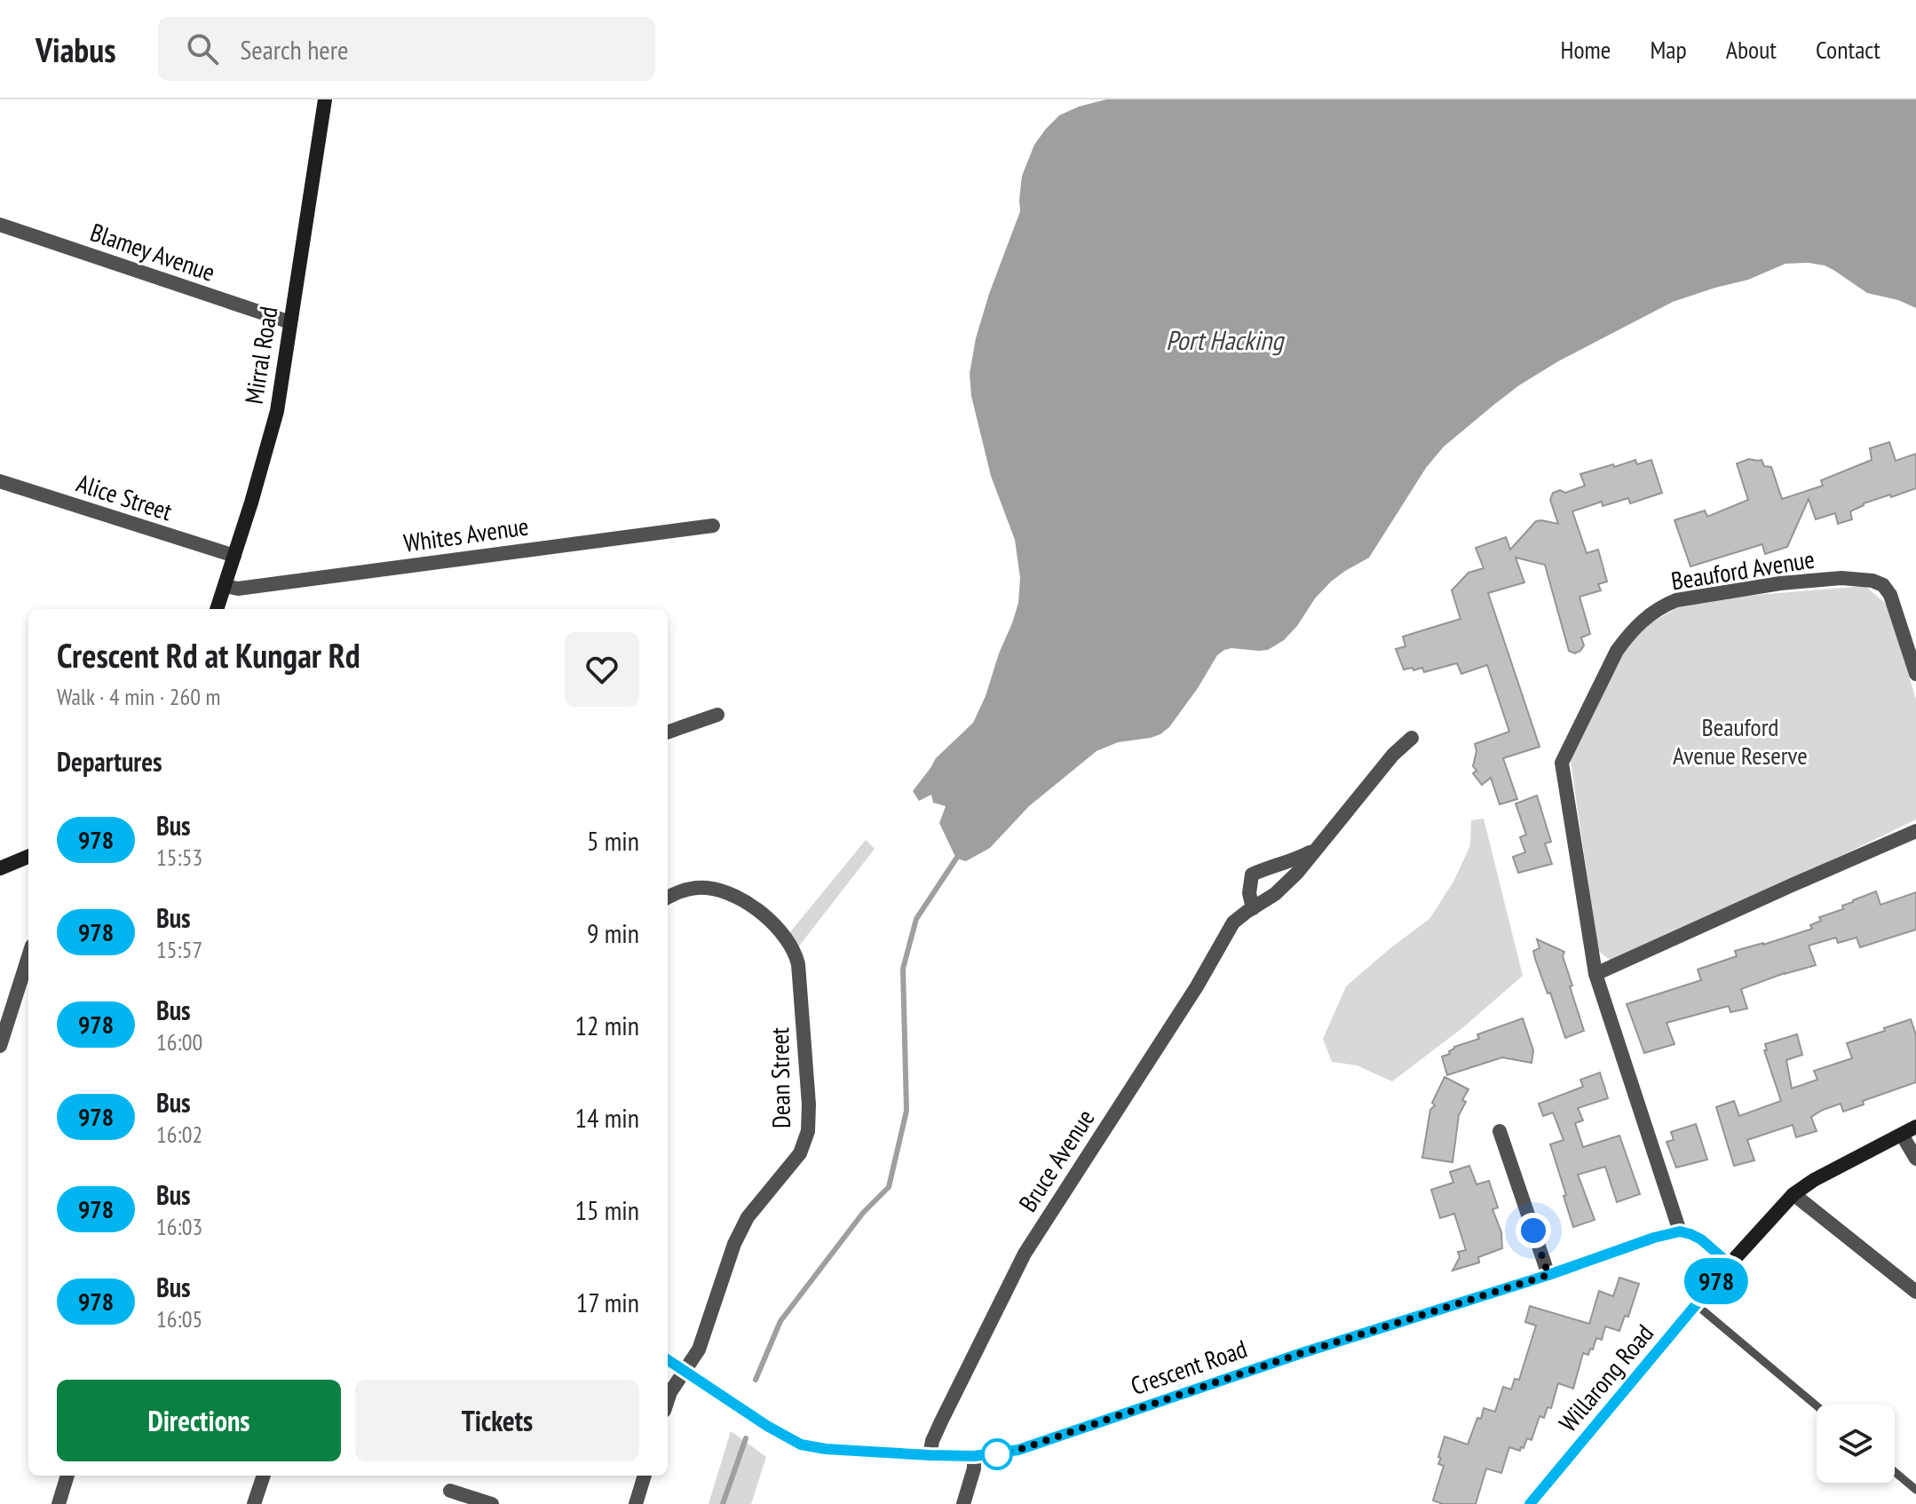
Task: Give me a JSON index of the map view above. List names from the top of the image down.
{
  "streets": {
    "street": [
      "Blamey Avenue",
      "Mirral Road",
      "Alice Street",
      "Whites Avenue",
      "Beauford Avenue",
      "Dean Street",
      "Bruce Avenue",
      "Crescent Road",
      "Willarong Road"
    ]
  },
  "crossings": [
    ["Blamey Avenue", "Mirral Road"],
    ["Mirral Road", "Alice Street"],
    ["Mirral Road", "Whites Avenue"],
    ["Beauford Avenue", "Crescent Road"],
    ["Dean Street", "Crescent Road"],
    ["Bruce Avenue", "Crescent Road"]
  ],
  "water": ["Port Hacking"],
  "parks": ["Beauford Avenue Reserve"],
  "lines": ["bus line 978"],
  "page": {
    "header": "Viabus",
    "search": "Search here",
    "nav": [
      "Home",
      "Map",
      "About",
      "Contact"
    ],
    "on_map": "978",
    "heading": [
      ["Crescent Rd at Kungar Rd", "Walk · 4 min · 260 m"],
      "Departures"
    ],
    "list": [
      {
        "mark": "978",
        "name": "Bus",
        "note": "15:53",
        "value": "5 min"
      },
      {
        "mark": "978",
        "name": "Bus",
        "note": "15:57",
        "value": "9 min"
      },
      {
        "mark": "978",
        "name": "Bus",
        "note": "16:00",
        "value": "12 min"
      },
      {
        "mark": "978",
        "name": "Bus",
        "note": "16:02",
        "value": "14 min"
      },
      {
        "mark": "978",
        "name": "Bus",
        "note": "16:03",
        "value": "15 min"
      },
      {
        "mark": "978",
        "name": "Bus",
        "note": "16:05",
        "value": "17 min"
      }
    ],
    "buttons": ["Directions", "Tickets"]
  }
}
